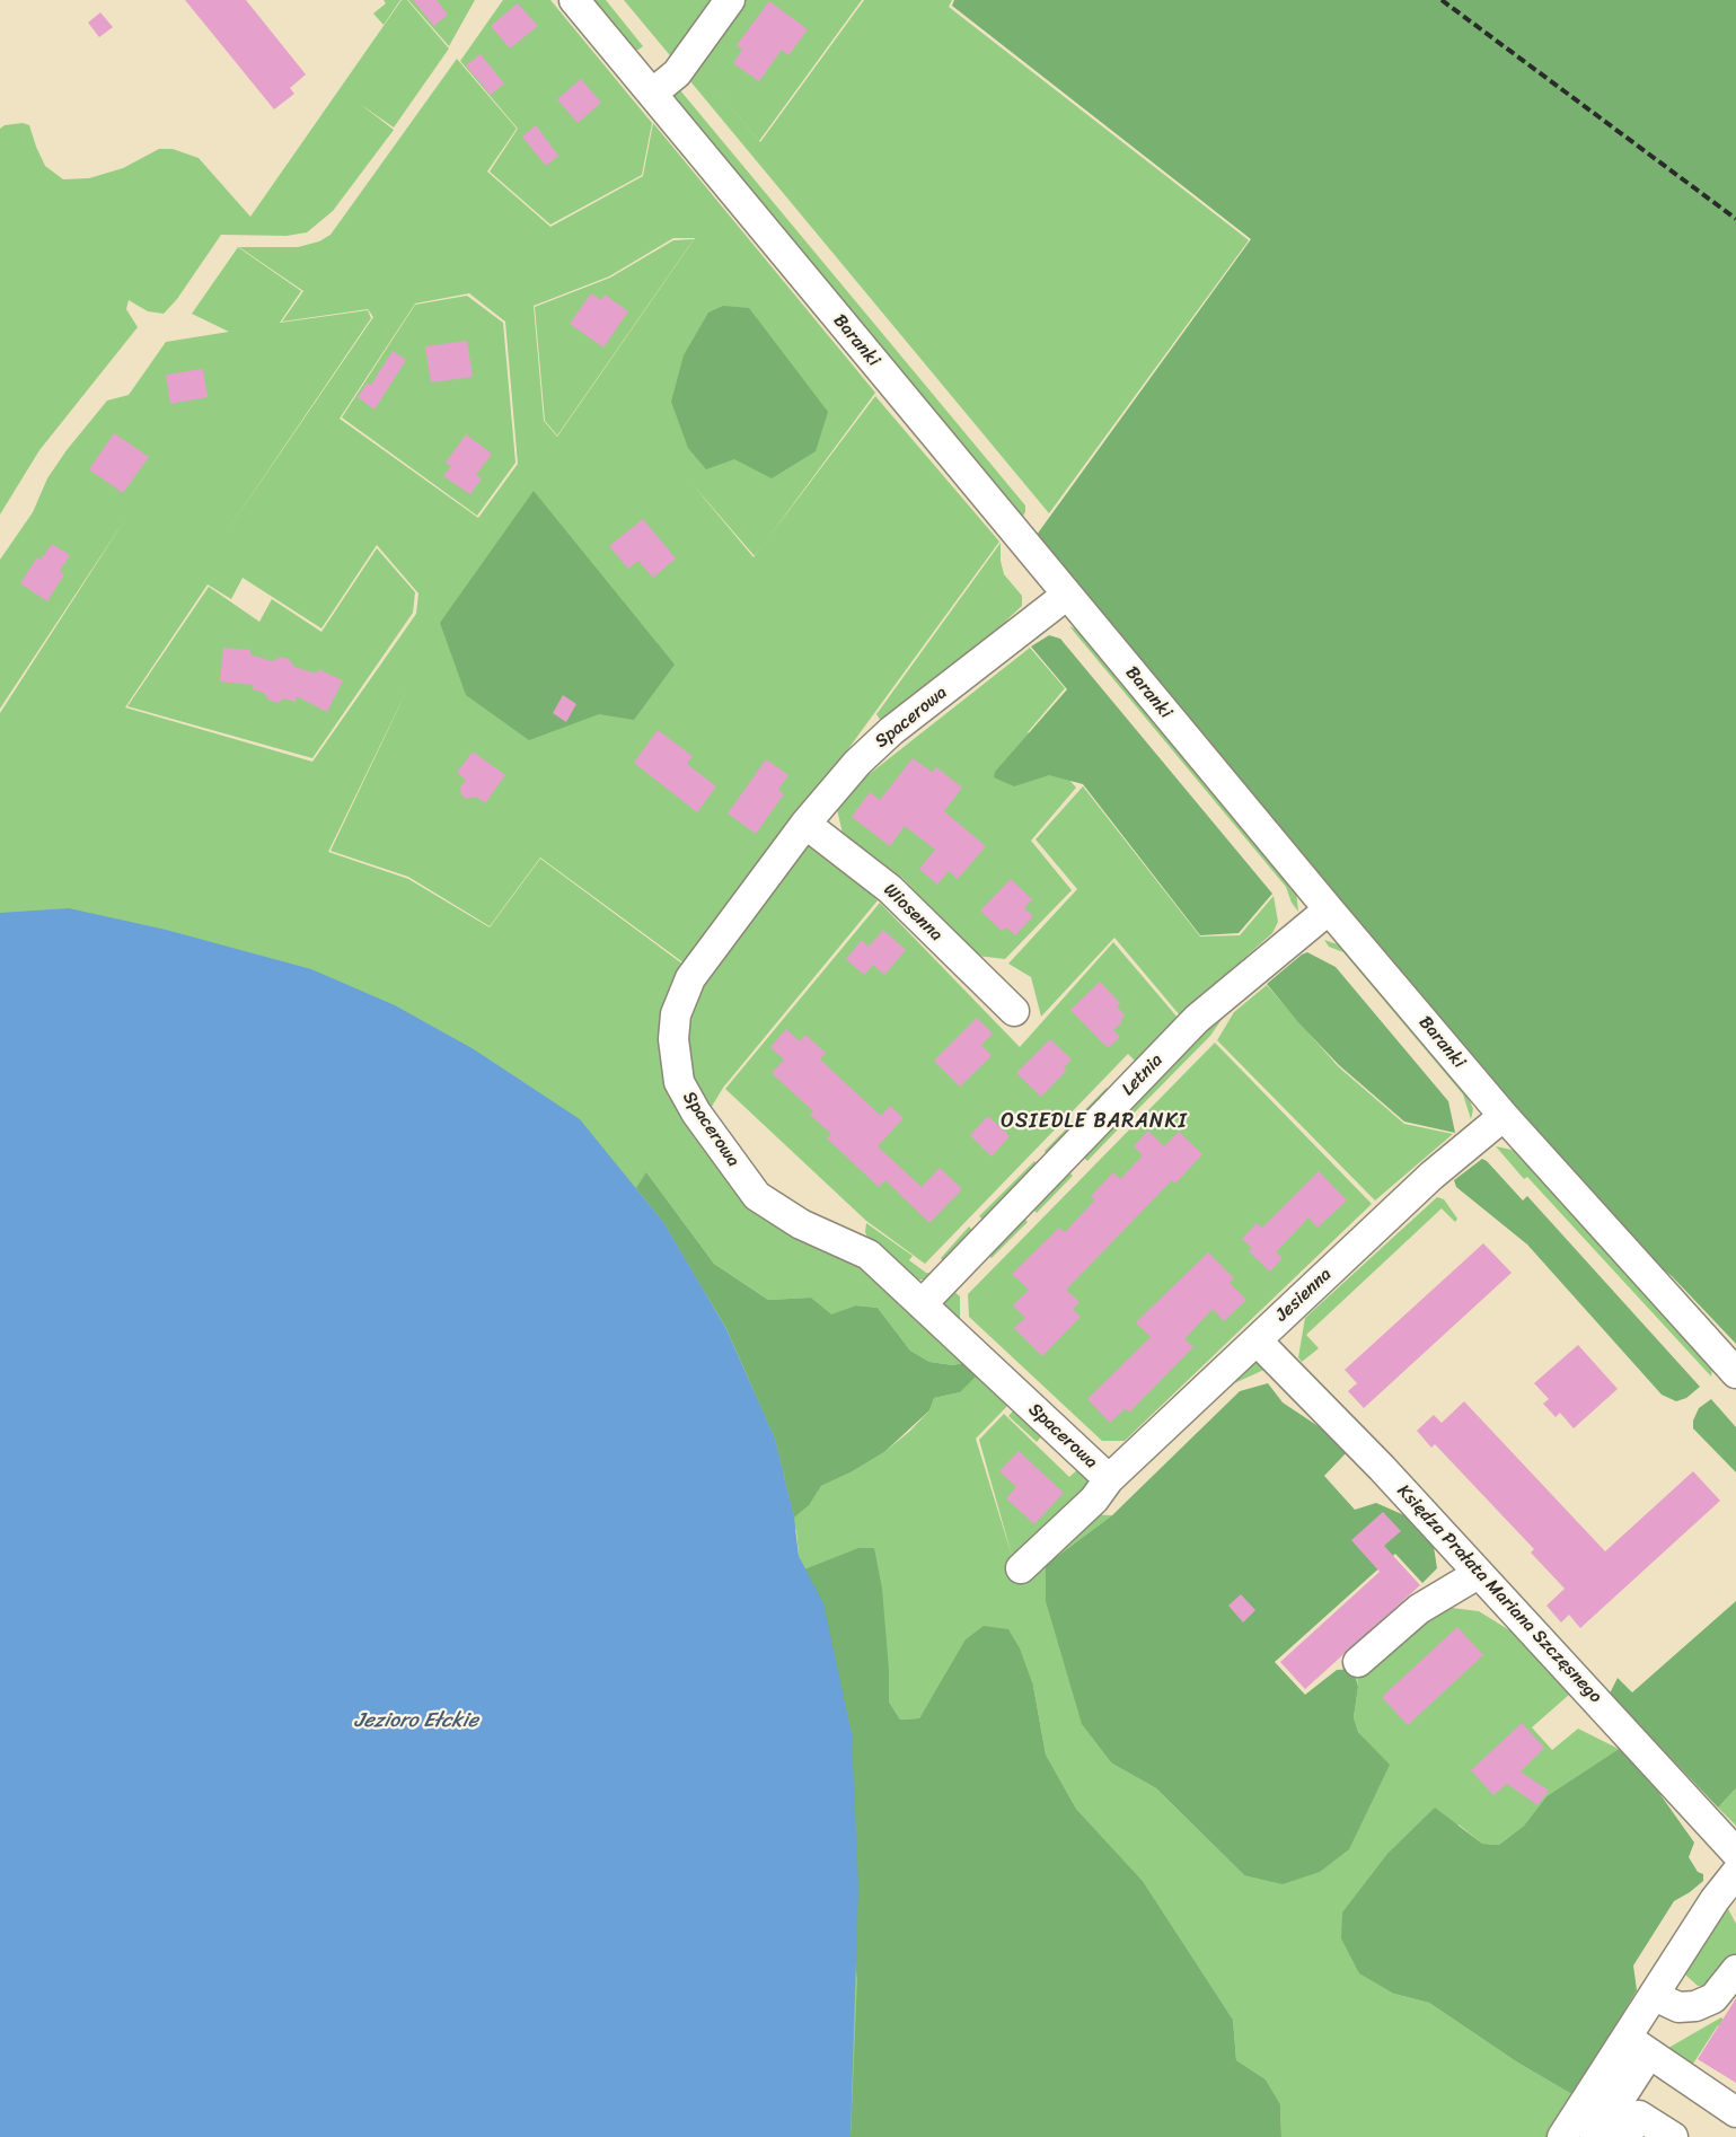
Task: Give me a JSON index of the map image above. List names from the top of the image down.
{
  "streets": {
    "street": [
      "Baranki",
      "Spacerowa",
      "Wiosenna",
      "Letnia",
      "Jesienna",
      "Księdza Prałata Mariana Szczęsnego"
    ]
  },
  "crossings": [
    ["Baranki", "Spacerowa"],
    ["Baranki", "Letnia"],
    ["Baranki", "Jesienna"],
    ["Spacerowa", "Wiosenna"],
    ["Spacerowa", "Letnia"],
    ["Spacerowa", "Jesienna"],
    ["Jesienna", "Księdza Prałata Mariana Szczęsnego"]
  ],
  "districts": ["OSIEDLE BARANKI"],
  "water": ["Jezioro Ełckie"]
}
